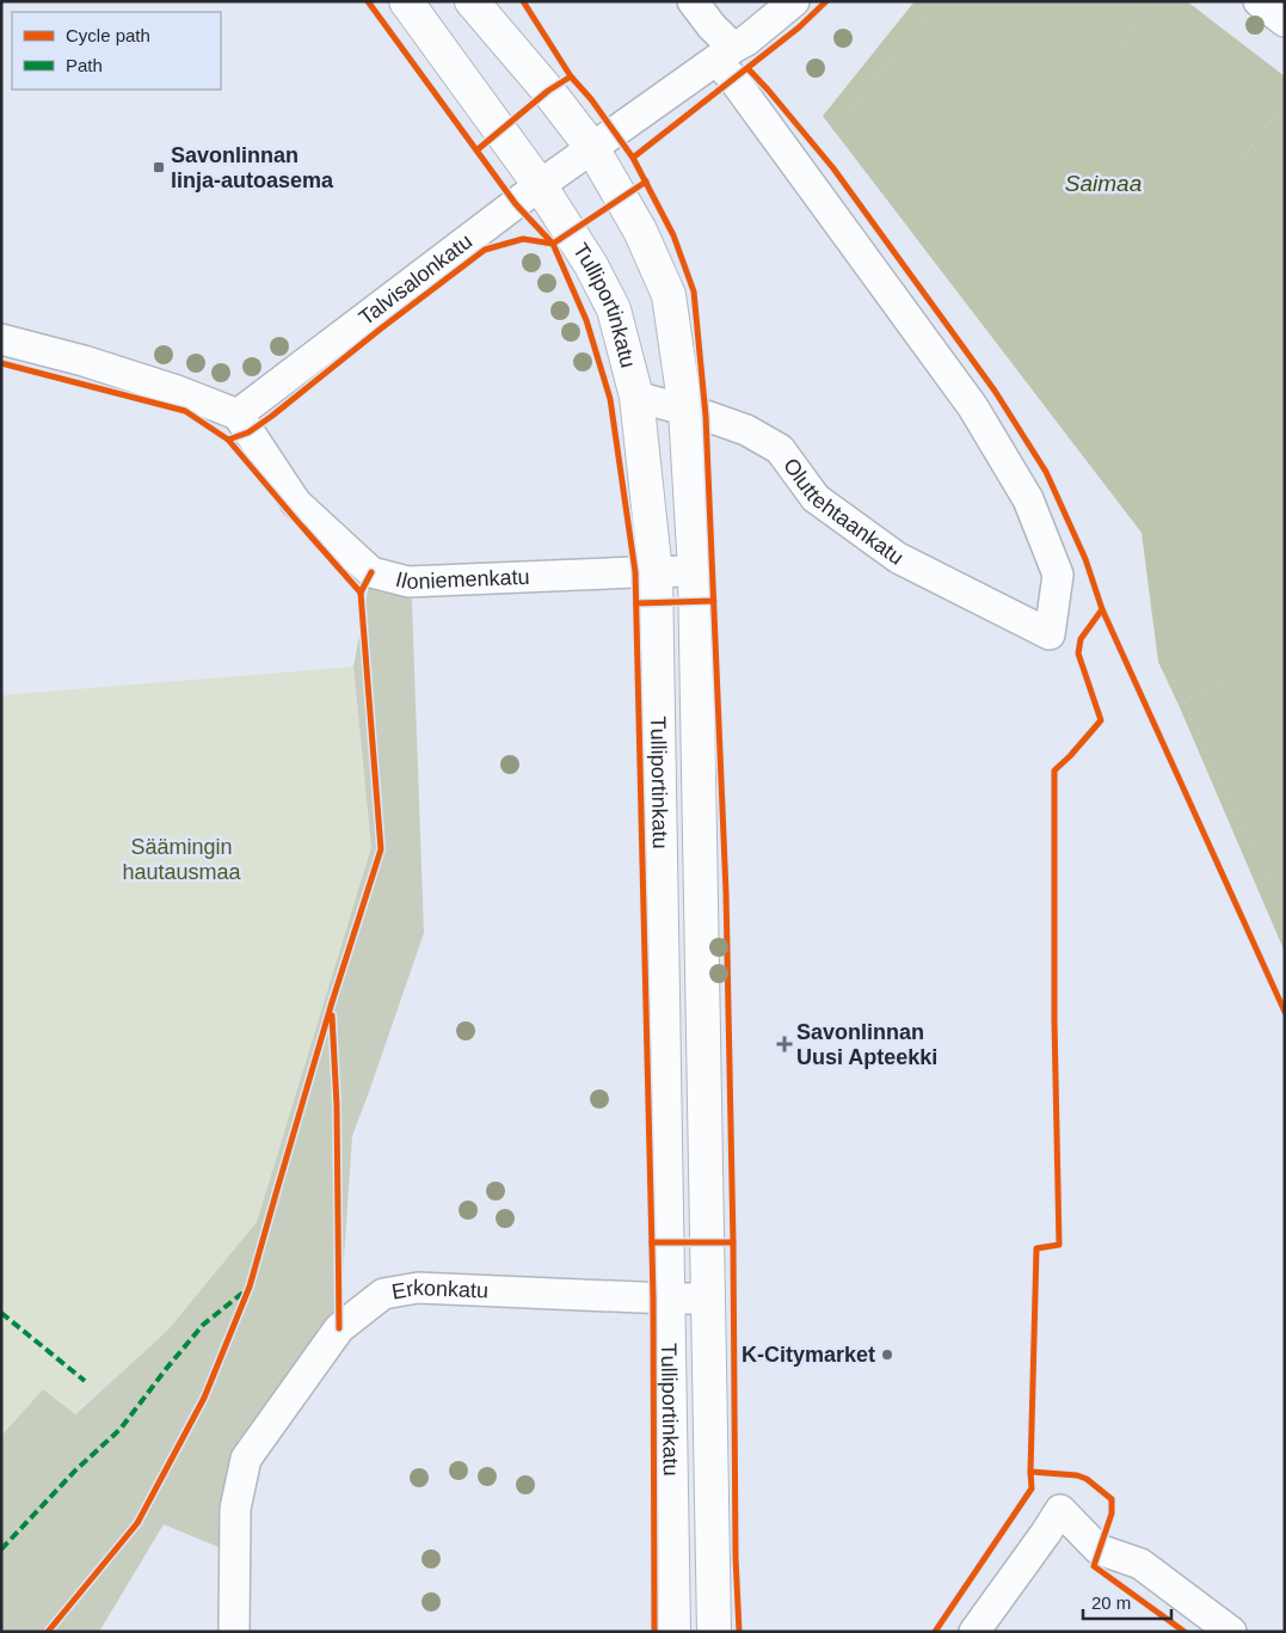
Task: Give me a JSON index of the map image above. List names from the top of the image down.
{
  "streets": {
    "main road": ["Tulliportinkatu"],
    "street": [
      "Talvisalonkatu",
      "Oluttehtaankatu",
      "Iloniemenkatu",
      "Erkonkatu"
    ]
  },
  "crossings": [
    ["Talvisalonkatu", "Tulliportinkatu"],
    ["Talvisalonkatu", "Oluttehtaankatu"],
    ["Talvisalonkatu", "Iloniemenkatu"],
    ["Tulliportinkatu", "Oluttehtaankatu"],
    ["Tulliportinkatu", "Iloniemenkatu"],
    ["Tulliportinkatu", "Erkonkatu"]
  ],
  "water": ["Saimaa"],
  "parks": ["Säämingin hautausmaa"],
  "places": {
    "transit": ["Savonlinnan linja-autoasema"],
    "health": ["Savonlinnan Uusi Apteekki"],
    "other": ["K-Citymarket"]
  },
  "legend": ["Cycle path", "Path"],
  "scale_bar": "20 m"
}
